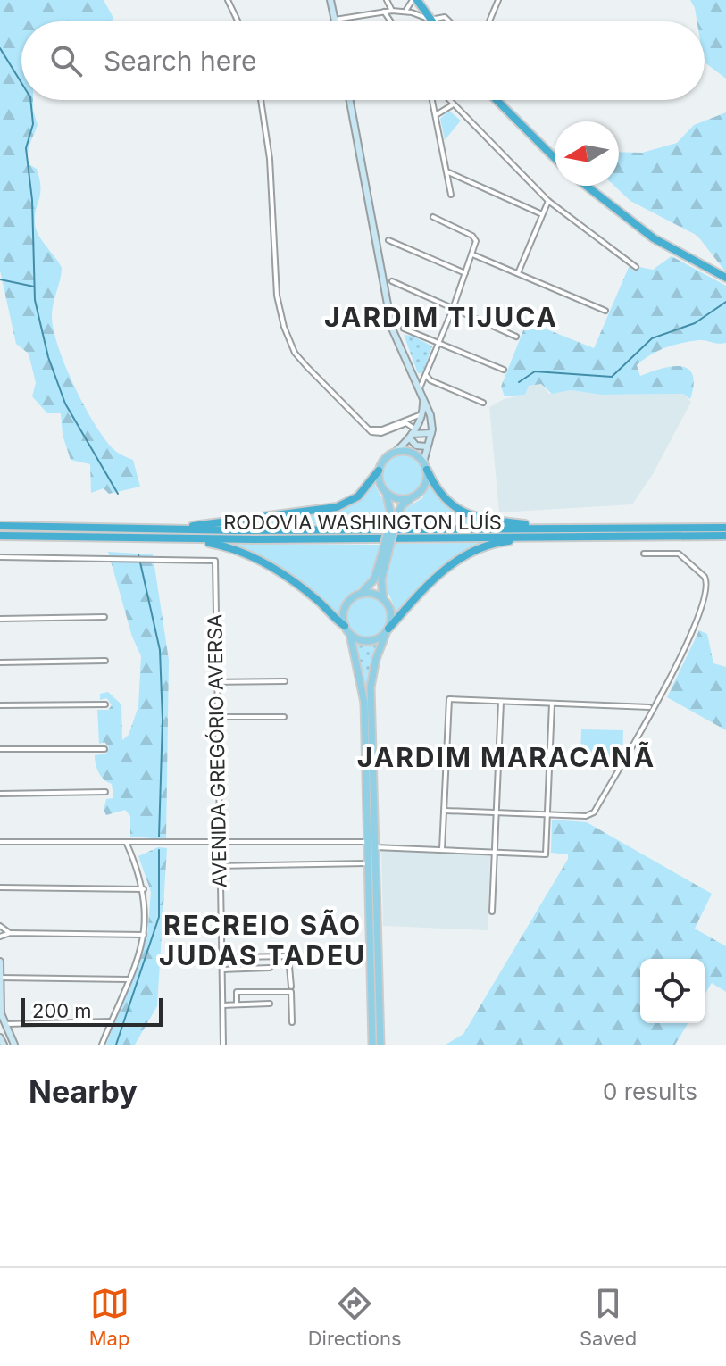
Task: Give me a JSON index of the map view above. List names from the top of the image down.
{
  "streets": {
    "highway": ["RODOVIA WASHINGTON LUÍS"],
    "street": ["AVENIDA GREGÓRIO AVERSA"]
  },
  "districts": ["JARDIM TIJUCA", "JARDIM MARACANÃ", "RECREIO SÃO JUDAS TADEU"],
  "scale_bar": "200 m",
  "north": "left",
  "page": {
    "search": "Search here",
    "scale": "200 m",
    "heading": ["Nearby", "0 results"],
    "nav": ["Map", "Directions", "Saved"]
  }
}
